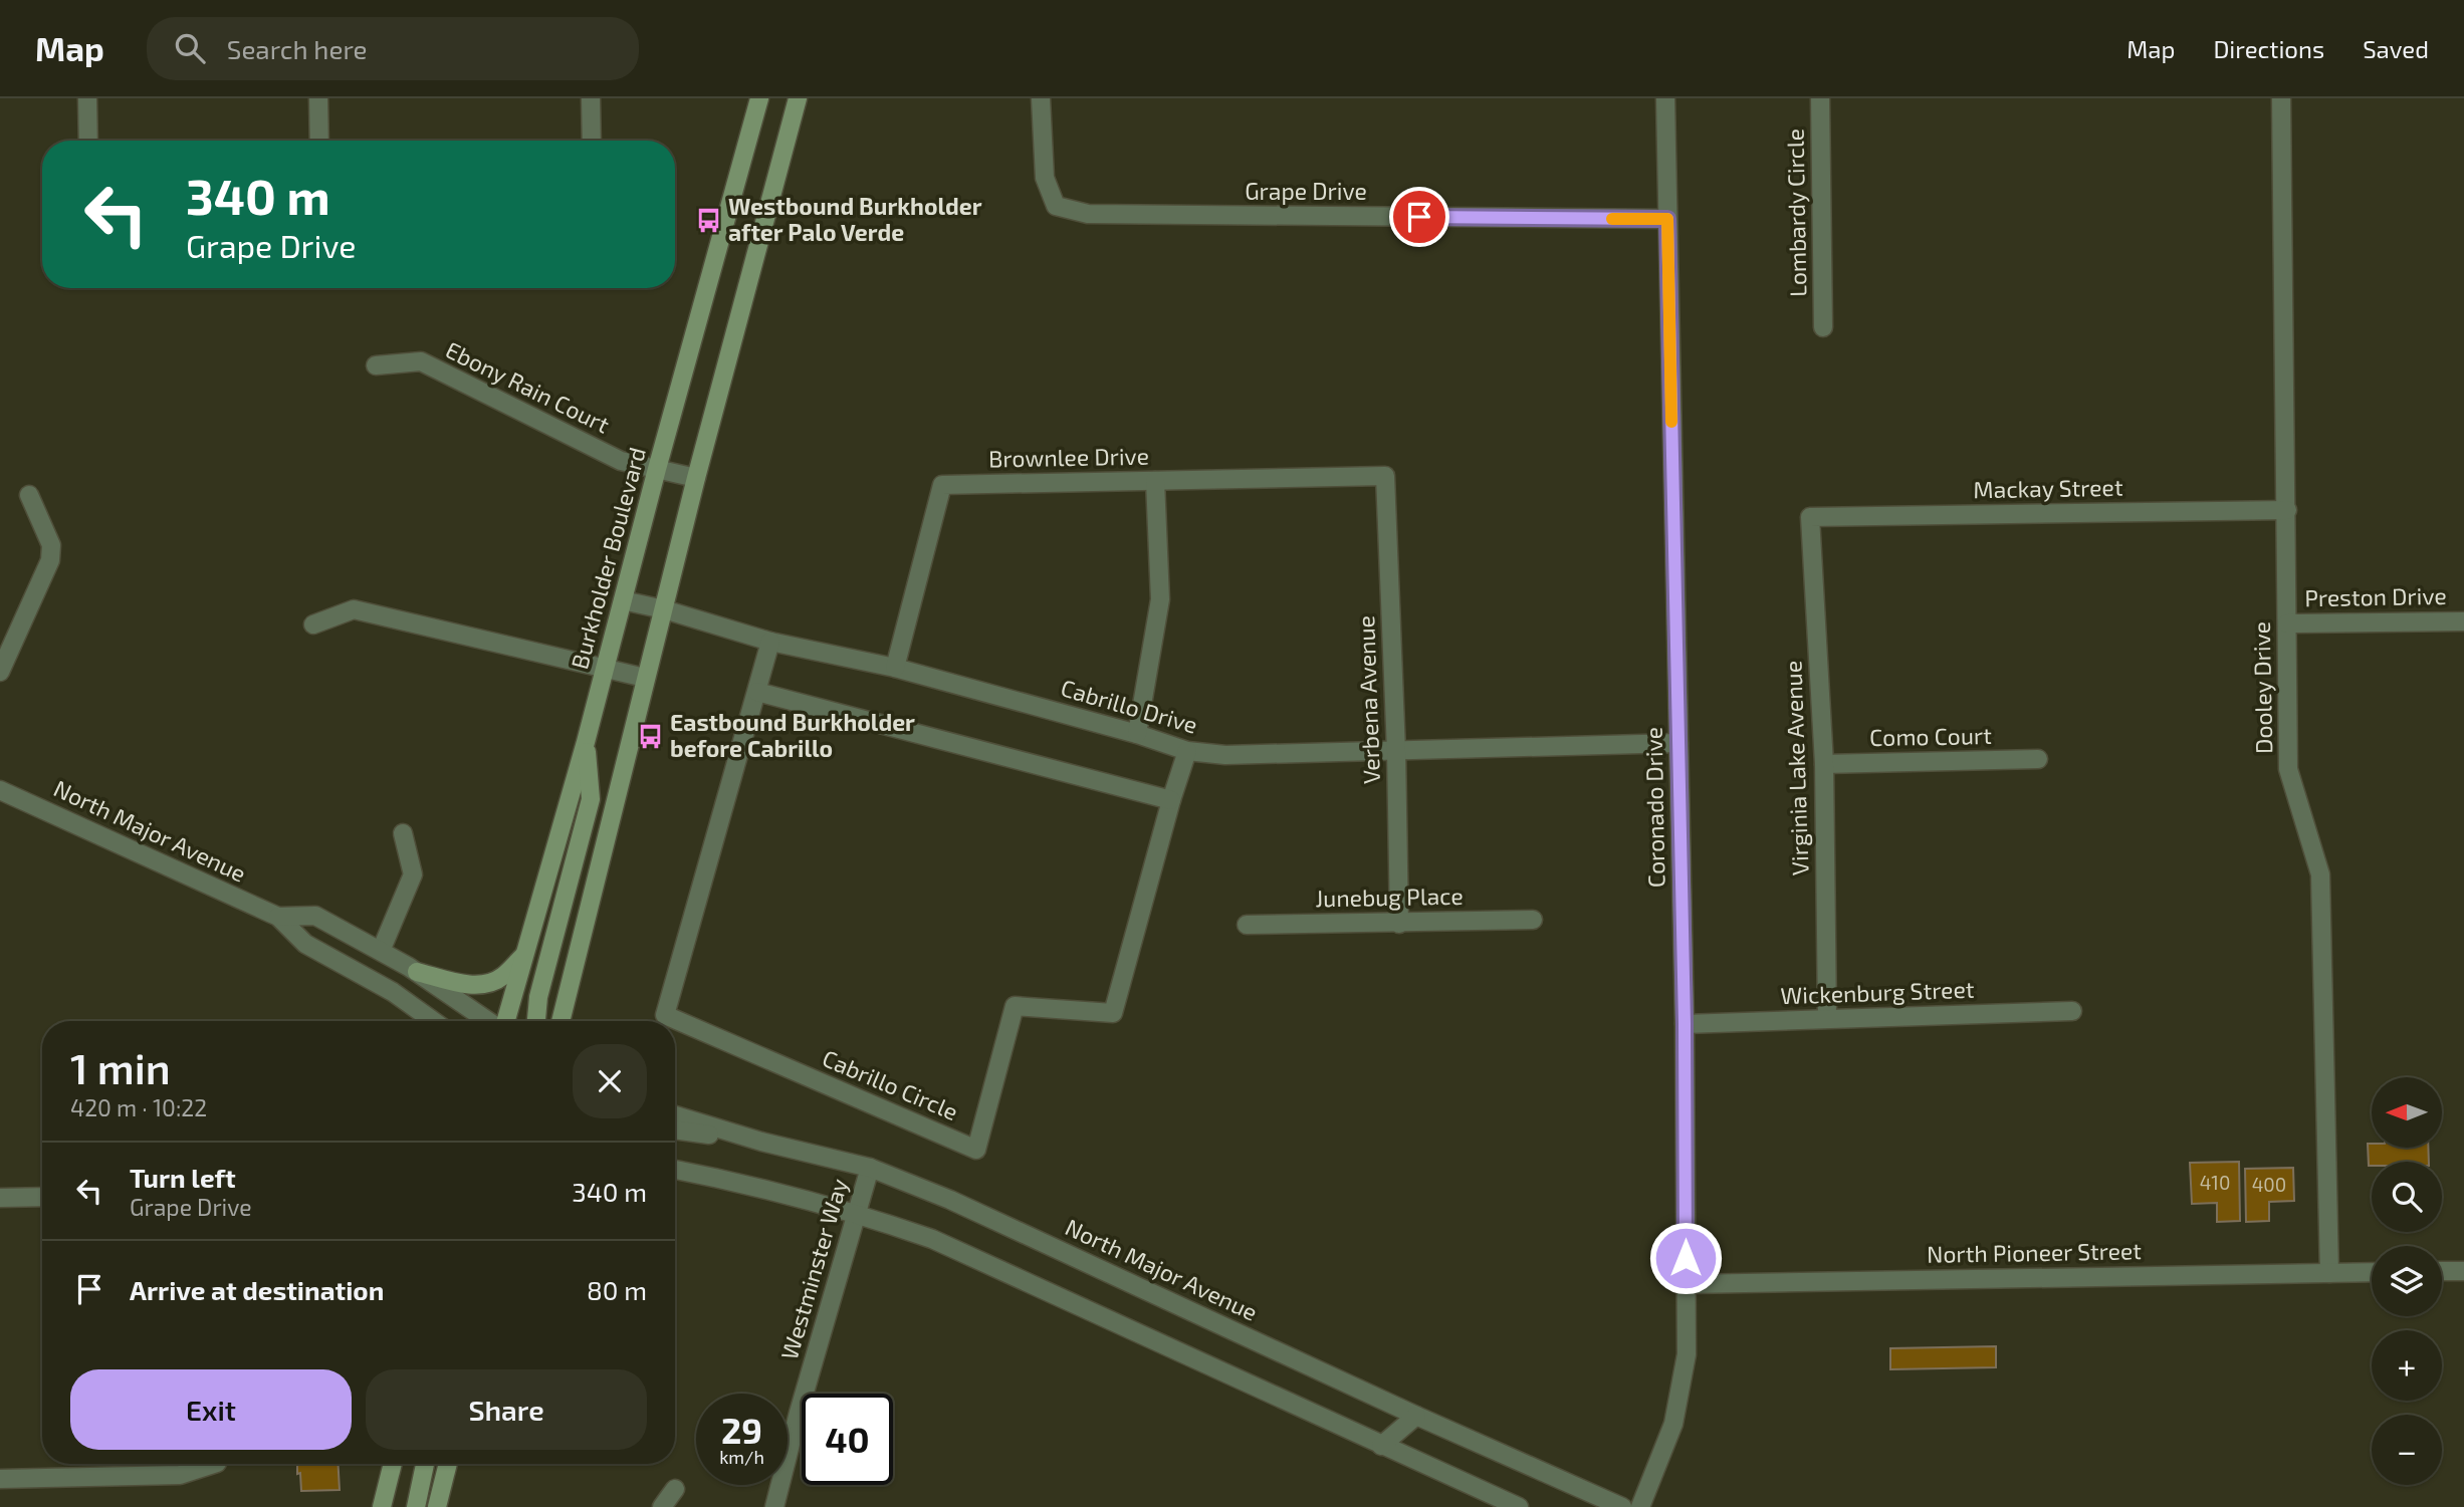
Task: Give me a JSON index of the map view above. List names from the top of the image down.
{
  "streets": {
    "main road": ["Burkholder Boulevard"],
    "street": [
      "Grape Drive",
      "Lombardy Circle",
      "Ebony Rain Court",
      "Brownlee Drive",
      "Mackay Street",
      "Preston Drive",
      "Dooley Drive",
      "Verbena Avenue",
      "Cabrillo Drive",
      "Como Court",
      "Virginia Lake Avenue",
      "Coronado Drive",
      "North Major Avenue",
      "Junebug Place",
      "Wickenburg Street",
      "Cabrillo Circle",
      "North Pioneer Street",
      "Westminster Way"
    ]
  },
  "crossings": [
    ["Grape Drive", "Coronado Drive"],
    ["Ebony Rain Court", "Burkholder Boulevard"],
    ["Brownlee Drive", "Verbena Avenue"],
    ["Brownlee Drive", "Cabrillo Drive"],
    ["Mackay Street", "Dooley Drive"],
    ["Mackay Street", "Virginia Lake Avenue"],
    ["Burkholder Boulevard", "Cabrillo Drive"],
    ["Preston Drive", "Dooley Drive"],
    ["Dooley Drive", "North Pioneer Street"],
    ["Verbena Avenue", "Cabrillo Drive"],
    ["Verbena Avenue", "Junebug Place"],
    ["Cabrillo Drive", "Coronado Drive"],
    ["Cabrillo Drive", "Cabrillo Circle"],
    ["Como Court", "Virginia Lake Avenue"],
    ["Virginia Lake Avenue", "Wickenburg Street"],
    ["Coronado Drive", "Wickenburg Street"],
    ["Coronado Drive", "North Pioneer Street"],
    ["North Major Avenue", "Westminster Way"]
  ],
  "places": {
    "bus stop": ["Westbound Burkholder after Palo Verde", "Eastbound Burkholder before Cabrillo"]
  },
  "house_numbers": ["410", "400"],
  "north": "left",
  "page": {
    "header": "Map",
    "search": "Search here",
    "nav": ["Map", "Directions", "Saved"],
    "turn": ["340 m", "Grape Drive"],
    "heading": ["1 min", "420 m · 10:22"],
    "map_buttons": ["+", "−"],
    "list": [
      {
        "name": "Turn left",
        "note": "Grape Drive",
        "value": "340 m"
      },
      {
        "name": "Arrive at destination",
        "value": "80 m"
      }
    ],
    "buttons": ["Exit", "Share"],
    "speed": "29 km/h",
    "limit": "40"
  }
}
